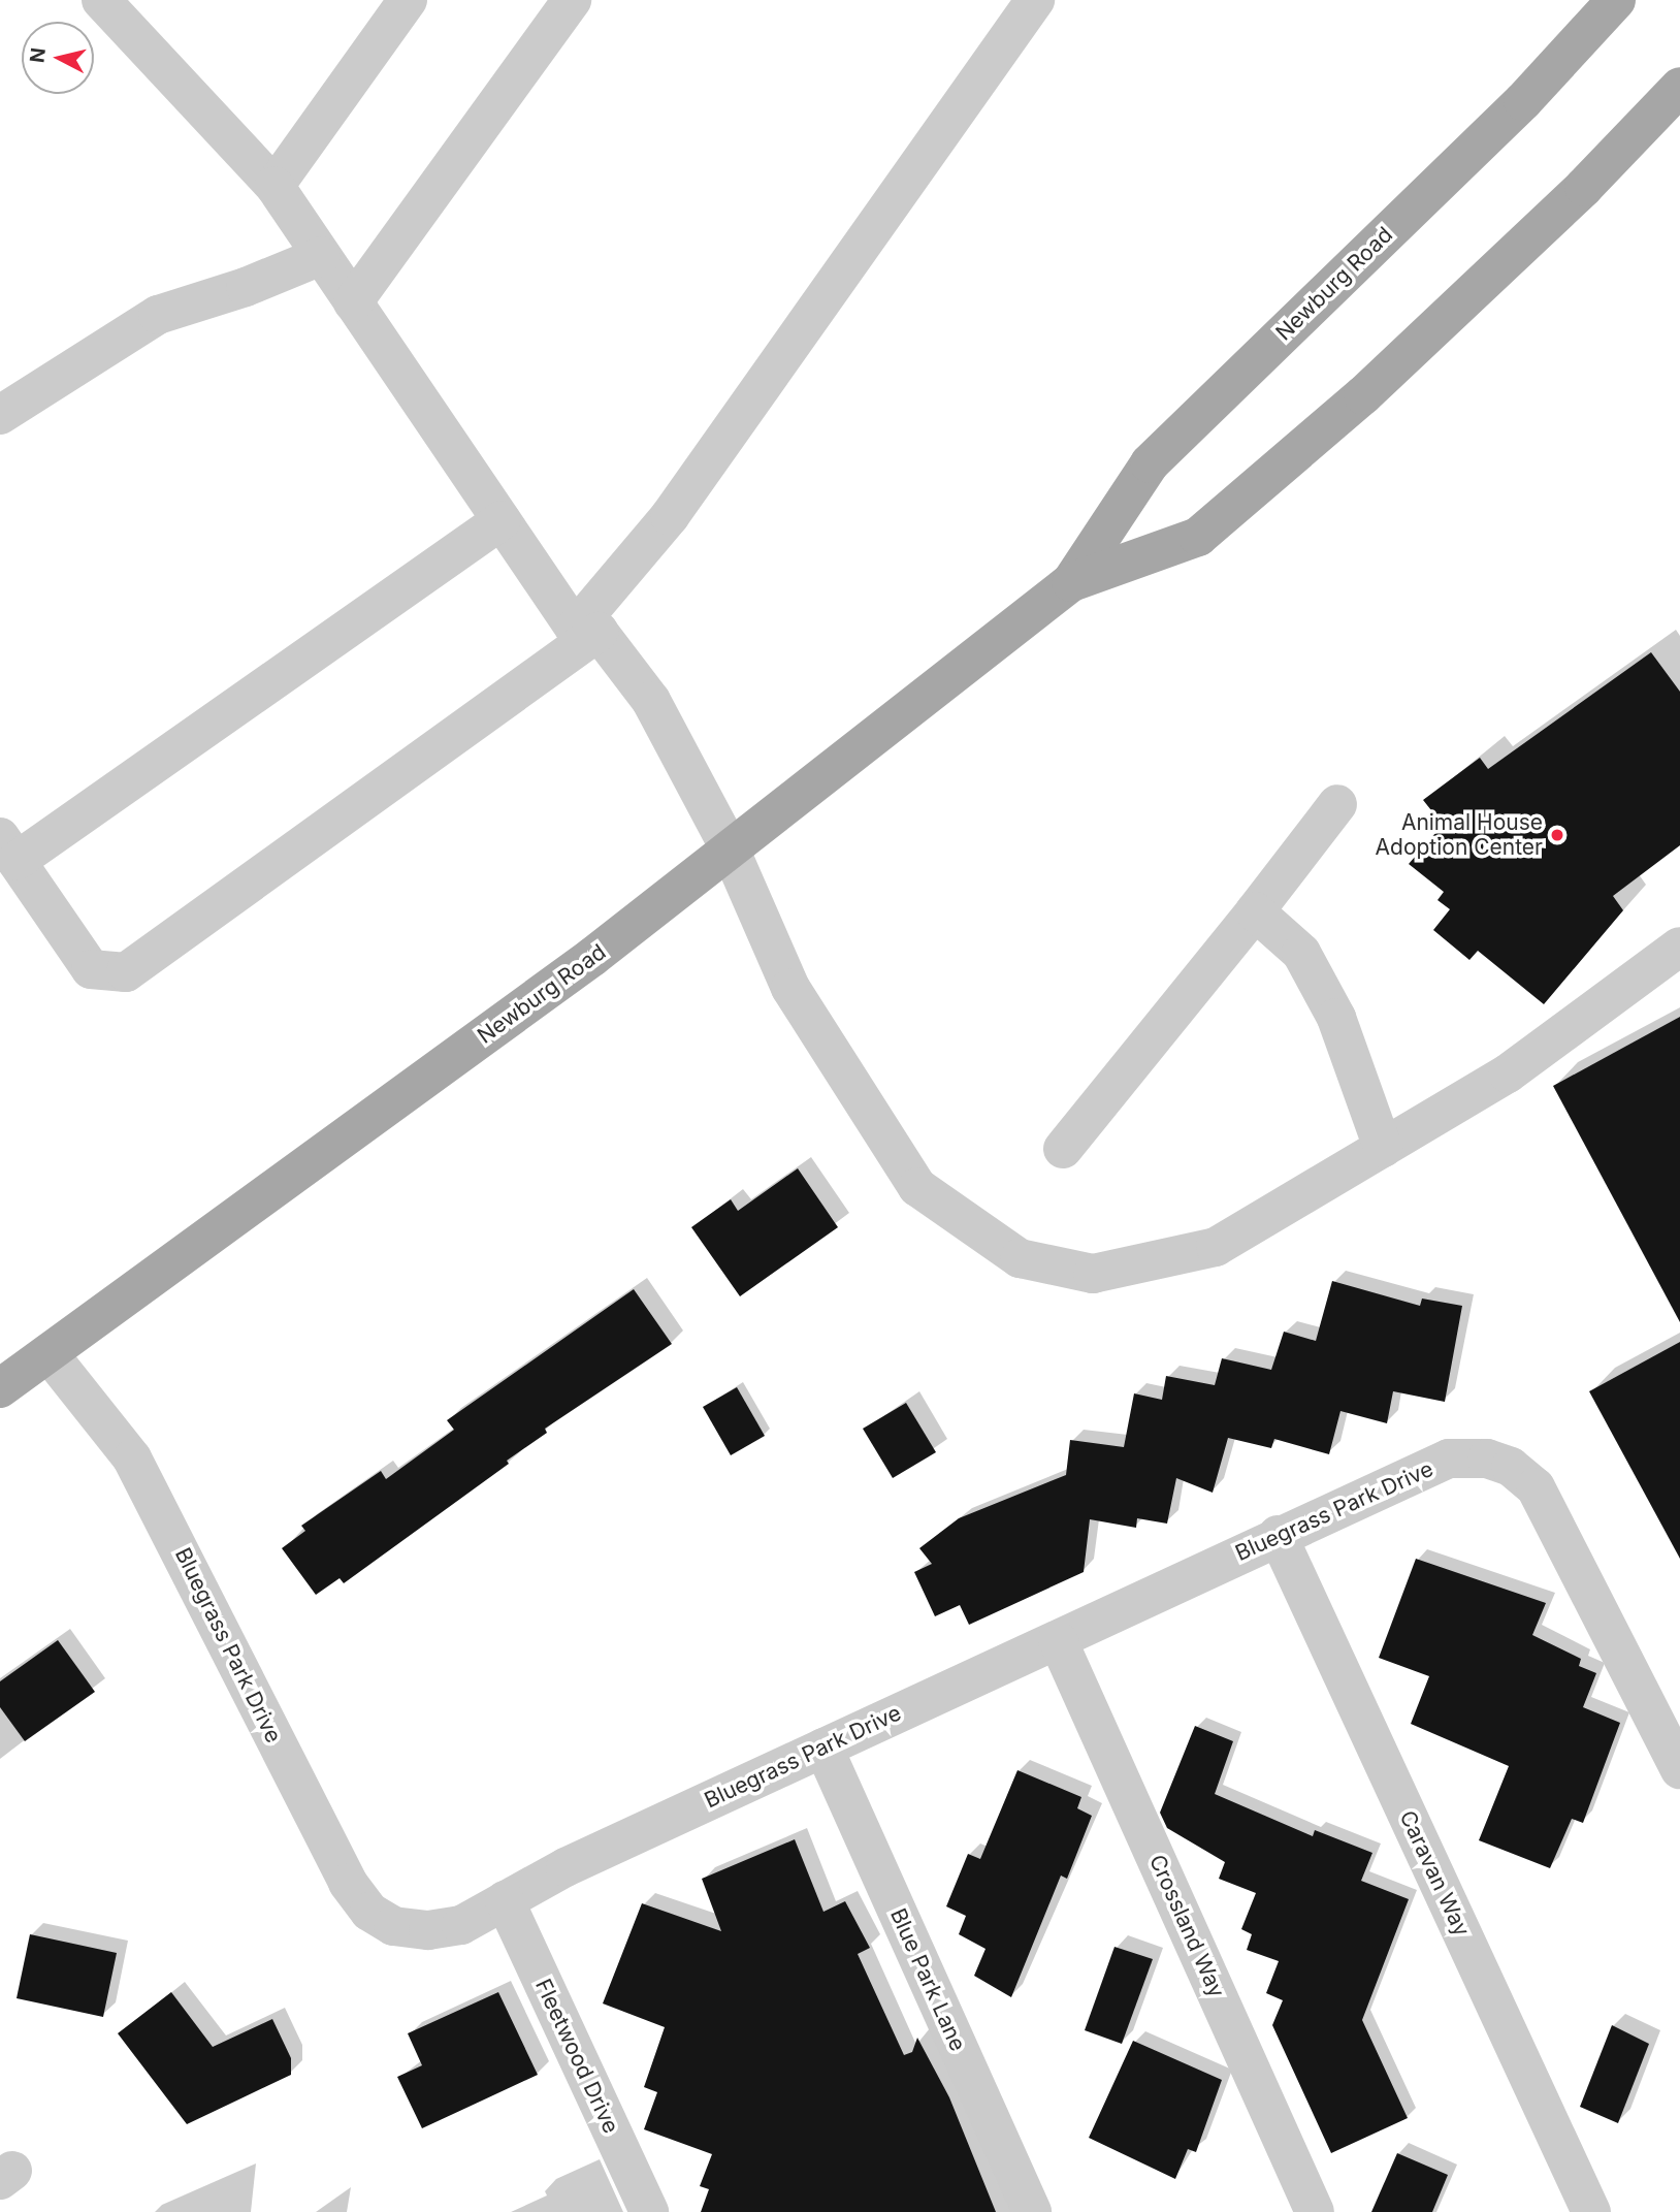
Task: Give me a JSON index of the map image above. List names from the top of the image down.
{
  "streets": {
    "main road": ["Newburg Road"],
    "street": [
      "Bluegrass Park Drive",
      "Caravan Way",
      "Crossland Way",
      "Blue Park Lane",
      "Fleetwood Drive"
    ]
  },
  "crossings": [
    ["Newburg Road", "Bluegrass Park Drive"],
    ["Bluegrass Park Drive", "Caravan Way"],
    ["Bluegrass Park Drive", "Crossland Way"],
    ["Bluegrass Park Drive", "Blue Park Lane"],
    ["Bluegrass Park Drive", "Fleetwood Drive"]
  ],
  "places": ["Animal House Adoption Center"],
  "north": "left"
}
